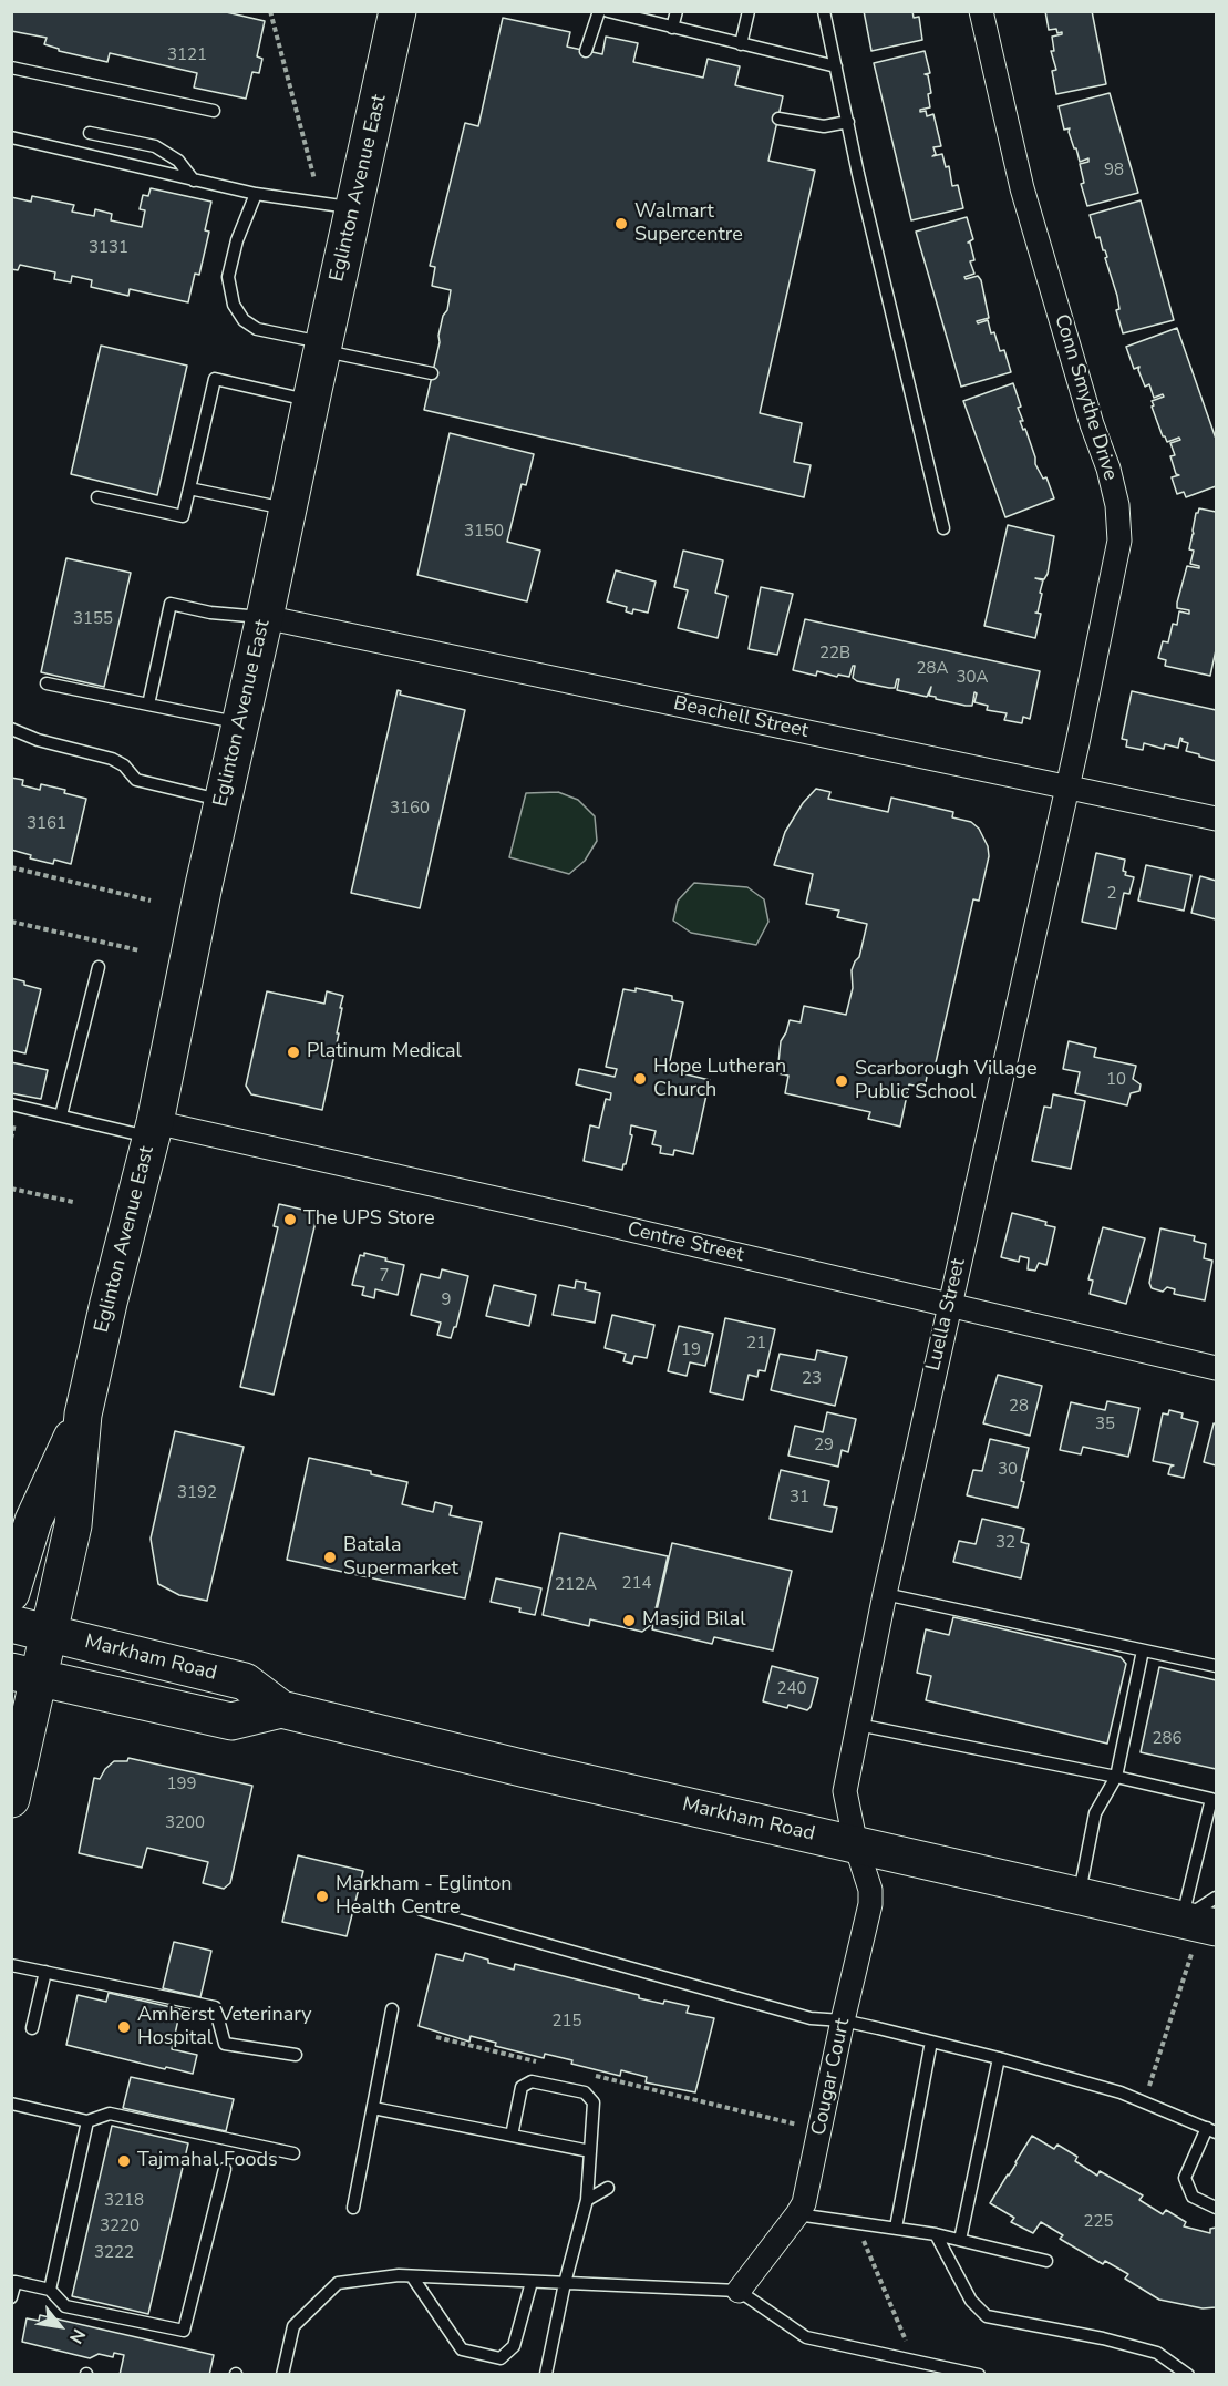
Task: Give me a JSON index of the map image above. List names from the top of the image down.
{
  "streets": {
    "main road": ["Eglinton Avenue East", "Markham Road"],
    "street": [
      "Conn Smythe Drive",
      "Beachell Street",
      "Centre Street",
      "Luella Street",
      "Cougar Court"
    ]
  },
  "crossings": [
    ["Eglinton Avenue East", "Beachell Street"],
    ["Eglinton Avenue East", "Centre Street"],
    ["Eglinton Avenue East", "Markham Road"],
    ["Conn Smythe Drive", "Beachell Street"],
    ["Conn Smythe Drive", "Luella Street"],
    ["Beachell Street", "Luella Street"],
    ["Centre Street", "Luella Street"],
    ["Luella Street", "Markham Road"],
    ["Luella Street", "Cougar Court"],
    ["Markham Road", "Cougar Court"]
  ],
  "places": [
    "Walmart Supercentre",
    "Platinum Medical",
    "Hope Lutheran Church",
    "Scarborough Village Public School",
    "The UPS Store",
    "Batala Supermarket",
    "Masjid Bilal",
    "Markham - Eglinton Health Centre",
    "Amherst Veterinary Hospital",
    "Tajmahal Foods"
  ],
  "house_numbers": [
    "3121",
    "98",
    "3131",
    "3150",
    "3155",
    "22B",
    "28A",
    "30A",
    "3160",
    "3161",
    "2",
    "10",
    "7",
    "9",
    "21",
    "19",
    "23",
    "28",
    "35",
    "29",
    "30",
    "3192",
    "31",
    "32",
    "214",
    "212A",
    "240",
    "286",
    "199",
    "3200",
    "215",
    "3218",
    "225",
    "3220",
    "3222"
  ],
  "north": "bottom right"
}
